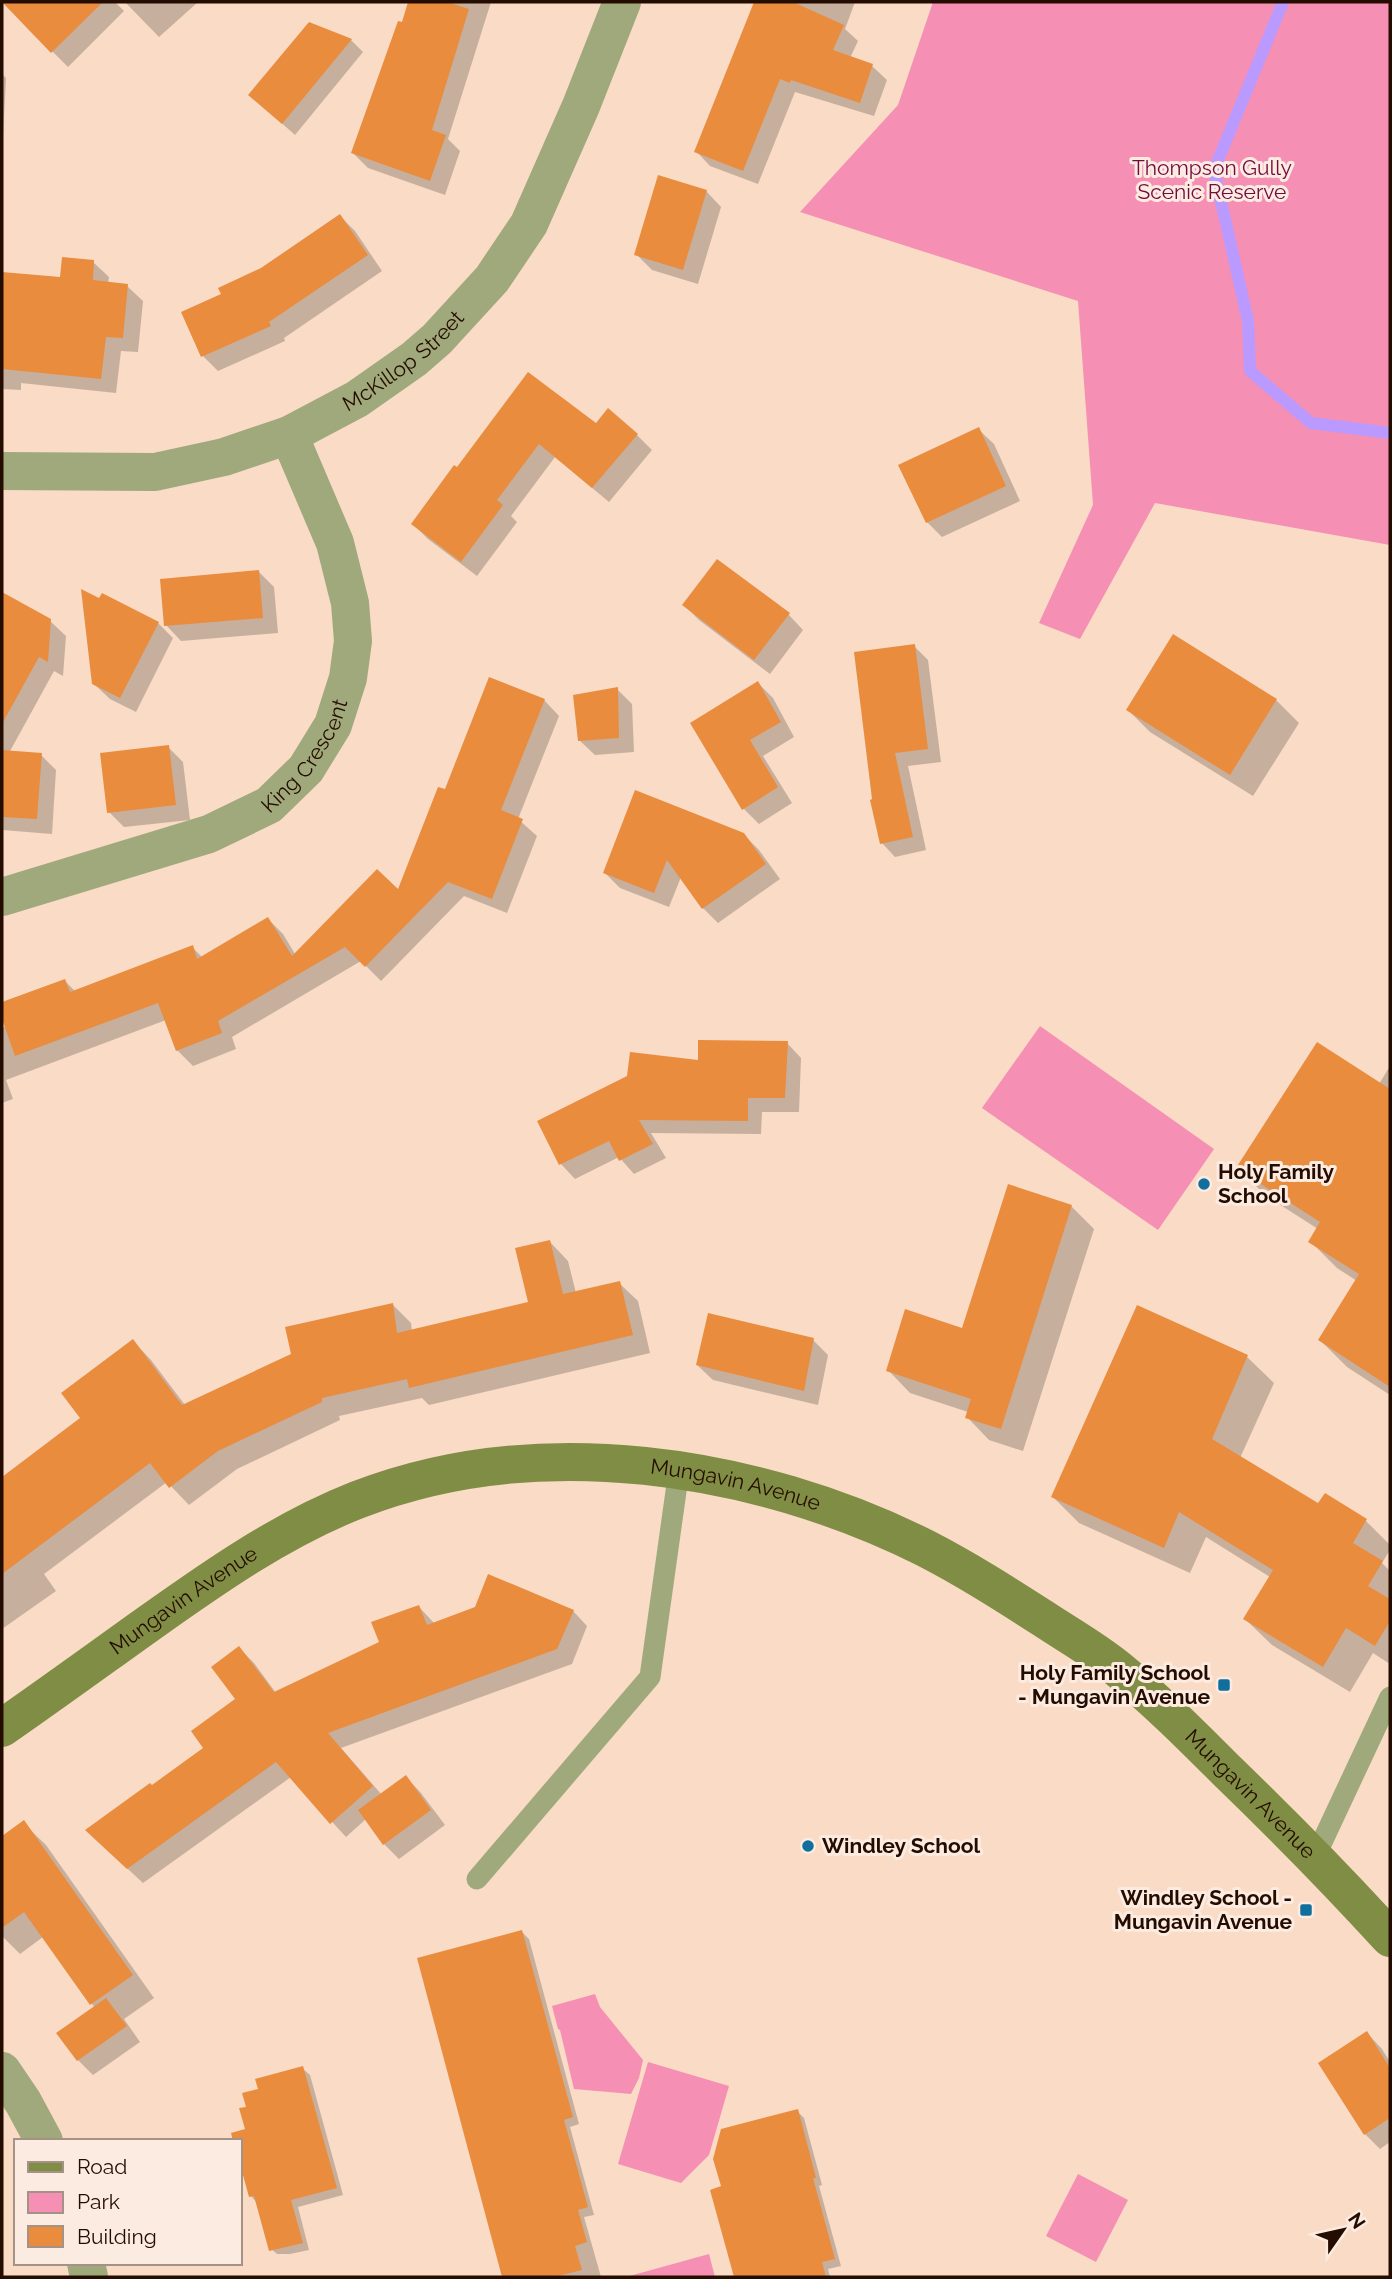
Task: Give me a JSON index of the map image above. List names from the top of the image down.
{
  "streets": {
    "main road": ["Mungavin Avenue"],
    "street": ["McKillop Street", "King Crescent"]
  },
  "crossings": [
    ["McKillop Street", "King Crescent"]
  ],
  "parks": ["Thompson Gully Scenic Reserve"],
  "places": {
    "other": ["Holy Family School", "Windley School"],
    "transit": ["Holy Family School - Mungavin Avenue", "Windley School - Mungavin Avenue"]
  },
  "legend": ["Road", "Park", "Building"],
  "north": "top right"
}
